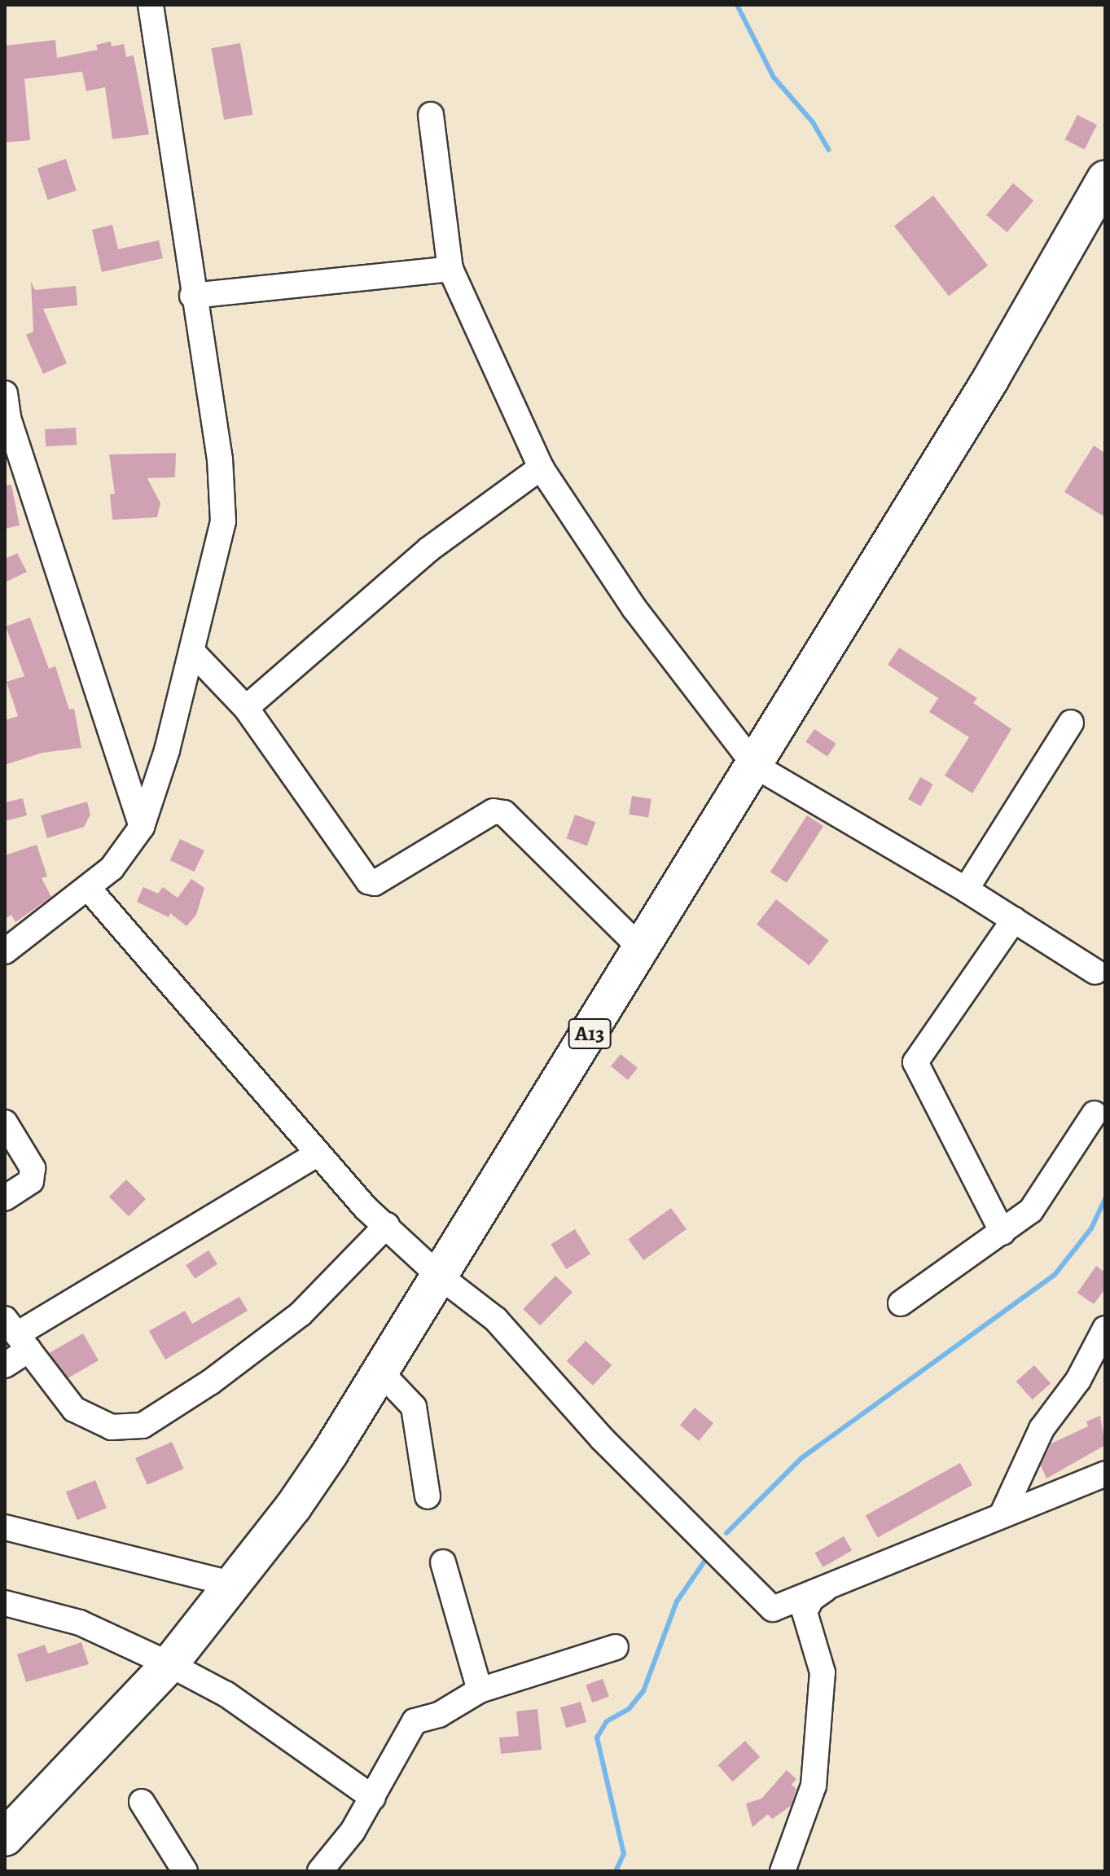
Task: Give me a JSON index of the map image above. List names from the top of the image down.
{
  "streets": {
    "highway": ["A13"]
  }
}
